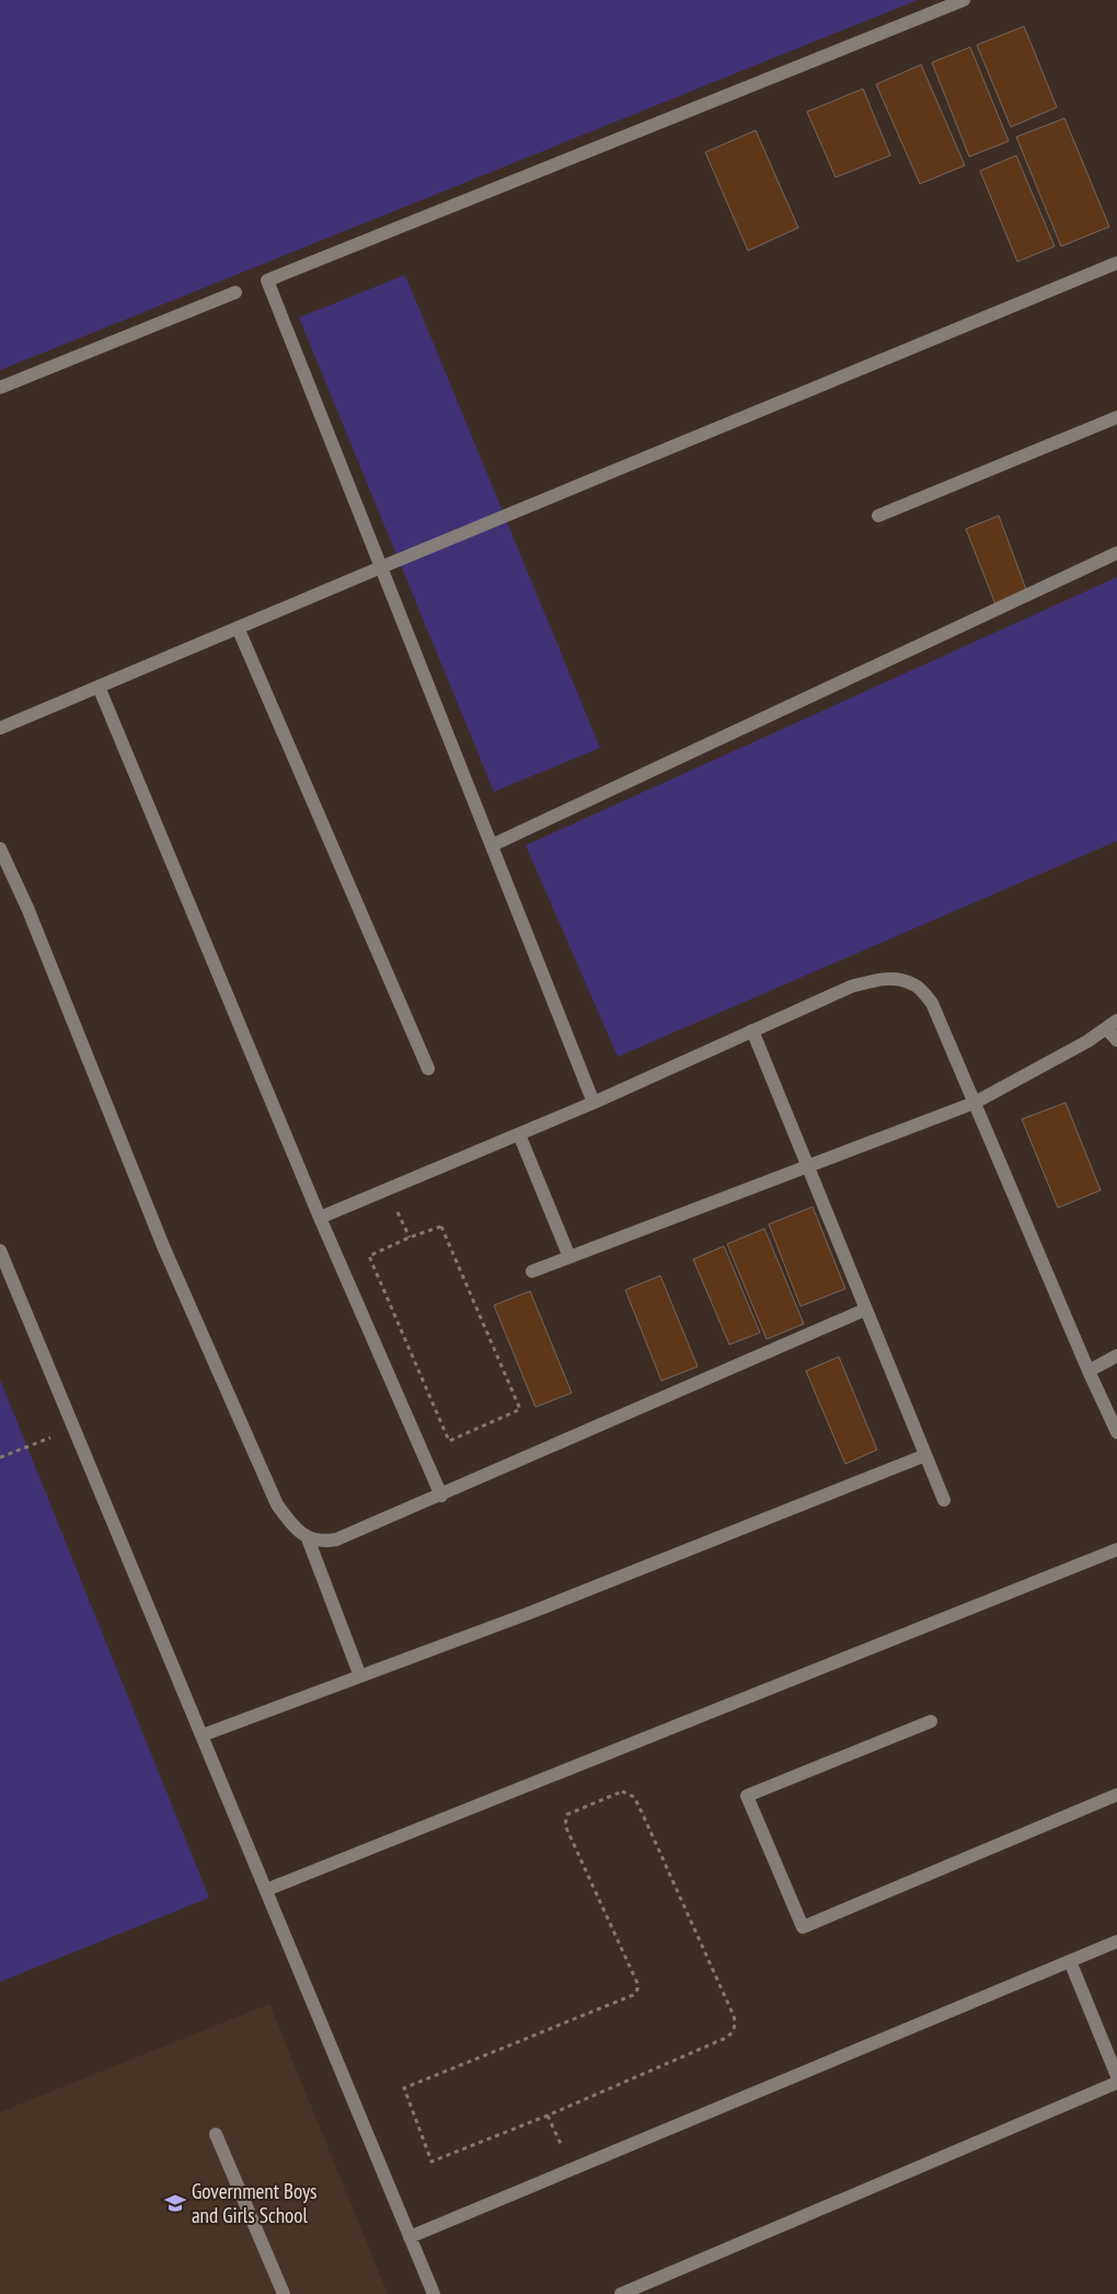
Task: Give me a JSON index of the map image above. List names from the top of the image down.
{
  "places": {
    "school or university": ["Government Boys and Girls School"]
  }
}
